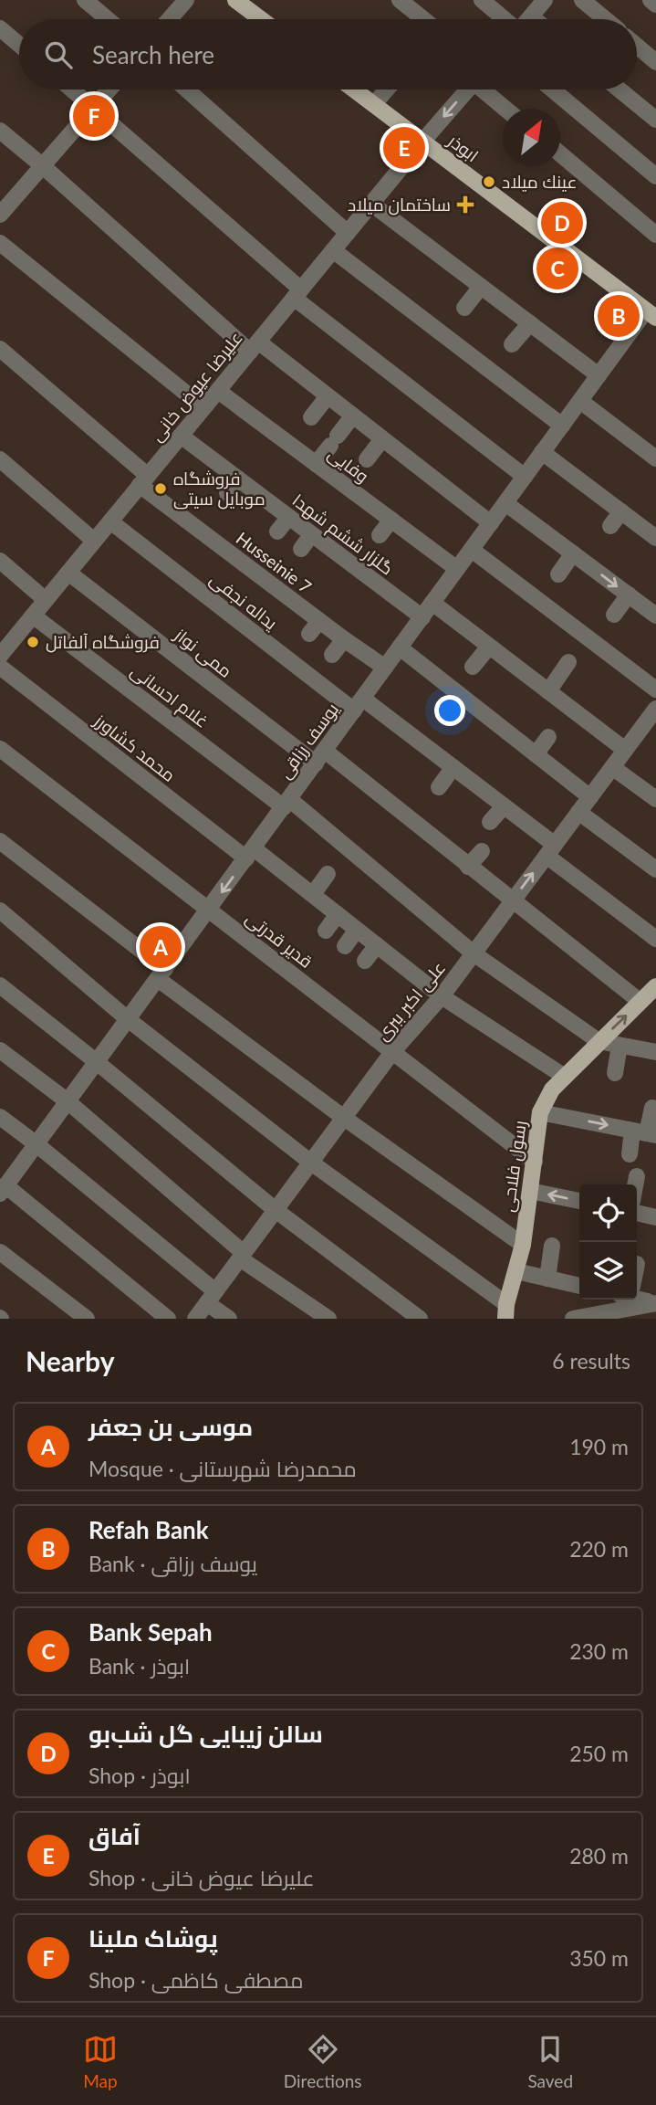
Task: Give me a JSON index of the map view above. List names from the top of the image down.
{
  "streets": {
    "main road": ["ابوذر", "رسول فلاحی"],
    "street": [
      "علیرضا عیوض خانی",
      "وفایی",
      "گلزار ششم شهدا",
      "Husseinie 7",
      "یداله نجفی",
      "ممی نواز",
      "غلام احسانی",
      "یوسف رزاقی",
      "محمد کشاورز",
      "قدیر قدرتی",
      "علی اکبر ببری"
    ]
  },
  "crossings": [
    ["ابوذر", "علیرضا عیوض خانی"],
    ["ابوذر", "یوسف رزاقی"],
    ["علیرضا عیوض خانی", "وفایی"],
    ["علیرضا عیوض خانی", "گلزار ششم شهدا"],
    ["علیرضا عیوض خانی", "Husseinie 7"],
    ["علیرضا عیوض خانی", "یداله نجفی"],
    ["علیرضا عیوض خانی", "ممی نواز"],
    ["علیرضا عیوض خانی", "غلام احسانی"],
    ["وفایی", "یوسف رزاقی"],
    ["گلزار ششم شهدا", "یوسف رزاقی"],
    ["Husseinie 7", "یوسف رزاقی"],
    ["یداله نجفی", "یوسف رزاقی"],
    ["یداله نجفی", "علی اکبر ببری"],
    ["ممی نواز", "یوسف رزاقی"],
    ["ممی نواز", "علی اکبر ببری"],
    ["ممی نواز", "رسول فلاحی"],
    ["غلام احسانی", "یوسف رزاقی"],
    ["غلام احسانی", "علی اکبر ببری"],
    ["غلام احسانی", "رسول فلاحی"],
    ["یوسف رزاقی", "محمد کشاورز"],
    ["یوسف رزاقی", "قدیر قدرتی"],
    ["محمد کشاورز", "علی اکبر ببری"],
    ["محمد کشاورز", "رسول فلاحی"],
    ["قدیر قدرتی", "علی اکبر ببری"],
    ["قدیر قدرتی", "رسول فلاحی"]
  ],
  "places": {
    "other": ["عينك ميلاد", "فروشگاه موبایل سیتی", "فروشگاه آلفاتل"],
    "health": ["ساختمان میلاد"]
  },
  "north": "top right",
  "page": {
    "search": "Search here",
    "pins": [
      "F",
      "E",
      "D",
      "C",
      "B",
      "A"
    ],
    "heading": ["Nearby", "6 results"],
    "list": [
      {
        "mark": "A",
        "name": "موسی بن جعفر",
        "note": "Mosque · محمدرضا شهرستانی",
        "value": "190 m"
      },
      {
        "mark": "B",
        "name": "Refah Bank",
        "note": "Bank · یوسف رزاقی",
        "value": "220 m"
      },
      {
        "mark": "C",
        "name": "Bank Sepah",
        "note": "Bank · ابوذر",
        "value": "230 m"
      },
      {
        "mark": "D",
        "name": "سالن زیبایی گل شب‌بو",
        "note": "Shop · ابوذر",
        "value": "250 m"
      },
      {
        "mark": "E",
        "name": "آفاق",
        "note": "Shop · علیرضا عیوض خانی",
        "value": "280 m"
      },
      {
        "mark": "F",
        "name": "پوشاک ملینا",
        "note": "Shop · مصطفی کاظمی",
        "value": "350 m"
      }
    ],
    "nav": ["Map", "Directions", "Saved"]
  }
}
